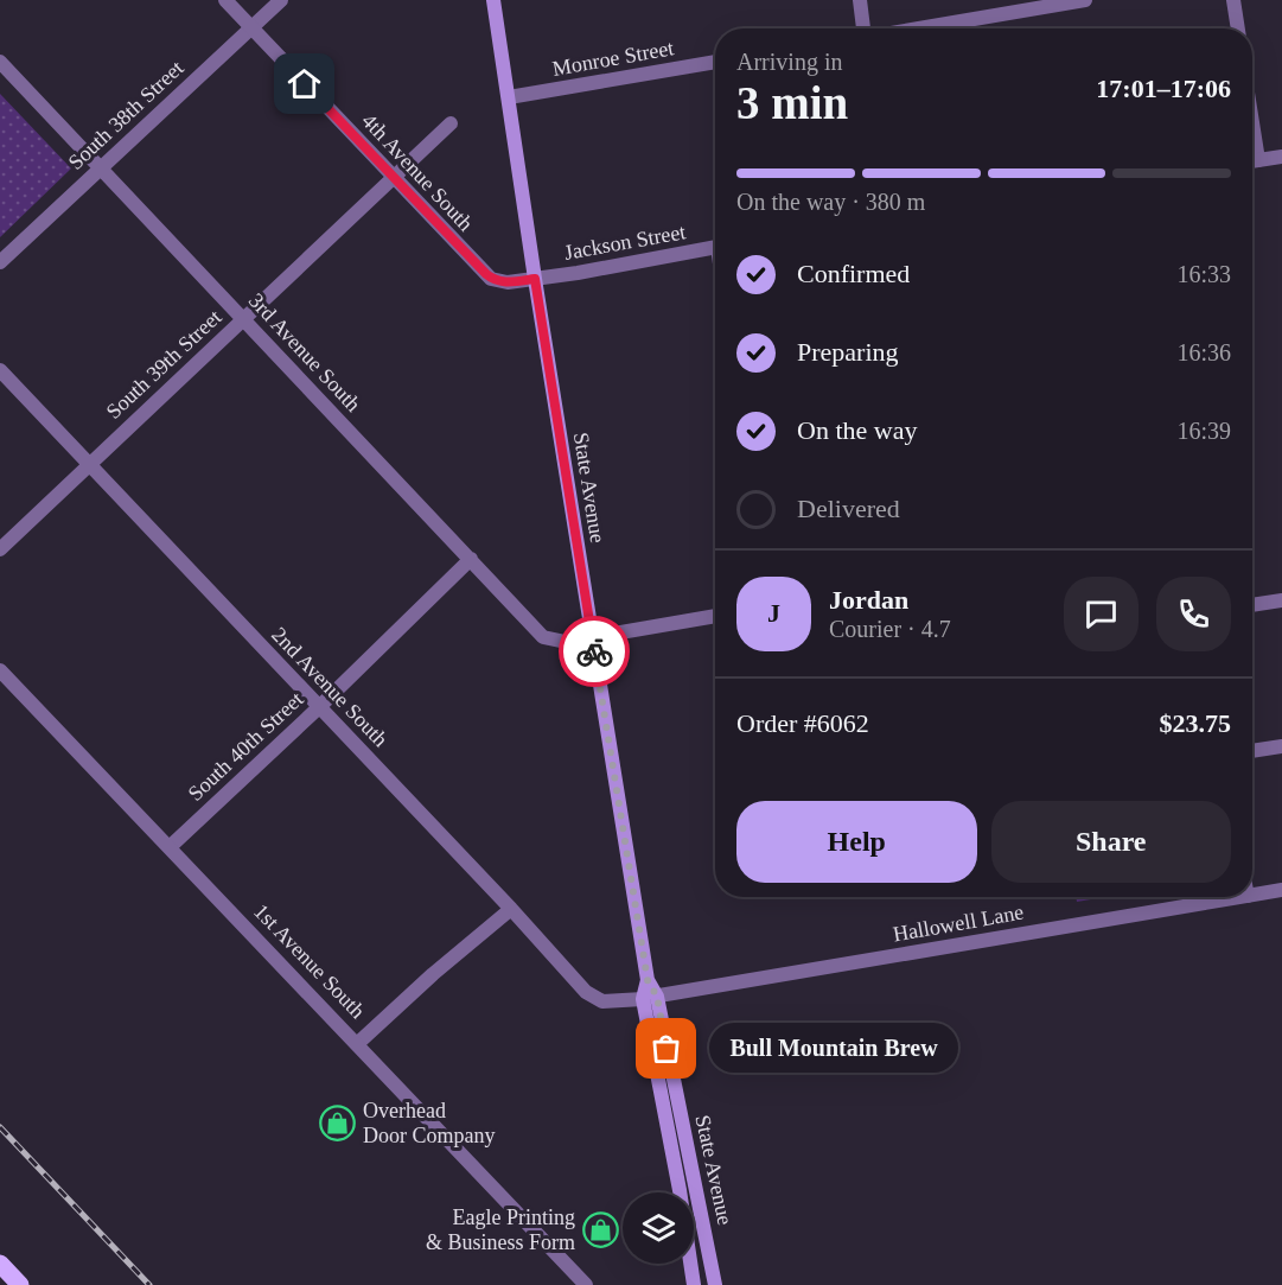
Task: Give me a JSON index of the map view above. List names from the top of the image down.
{
  "streets": {
    "main road": ["State Avenue"],
    "street": [
      "Monroe Street",
      "South 38th Street",
      "4th Avenue South",
      "Jackson Street",
      "3rd Avenue South",
      "South 39th Street",
      "2nd Avenue South",
      "South 40th Street",
      "Hallowell Lane",
      "1st Avenue South"
    ]
  },
  "crossings": [
    ["Monroe Street", "State Avenue"],
    ["South 38th Street", "4th Avenue South"],
    ["South 38th Street", "3rd Avenue South"],
    ["4th Avenue South", "Jackson Street"],
    ["4th Avenue South", "South 39th Street"],
    ["4th Avenue South", "State Avenue"],
    ["Jackson Street", "State Avenue"],
    ["3rd Avenue South", "South 39th Street"],
    ["3rd Avenue South", "State Avenue"],
    ["3rd Avenue South", "South 40th Street"],
    ["South 39th Street", "2nd Avenue South"],
    ["State Avenue", "2nd Avenue South"],
    ["State Avenue", "Hallowell Lane"],
    ["2nd Avenue South", "South 40th Street"],
    ["2nd Avenue South", "Hallowell Lane"],
    ["South 40th Street", "1st Avenue South"]
  ],
  "places": {
    "other": ["Bull Mountain Brew"],
    "shop": ["Overhead Door Company", "Eagle Printing & Business Form"]
  },
  "page": {
    "heading": ["3 min", "Arriving in", "17:01–17:06"],
    "panel": [
      "Jordan",
      "Courier · 4.7",
      "Order #6062",
      "$23.75"
    ],
    "bar": "On the way · 380 m",
    "list": [
      ["Confirmed", "16:33"],
      ["Preparing", "16:36"],
      ["On the way", "16:39"],
      "Delivered"
    ],
    "round": "J",
    "buttons": ["Help", "Share"],
    "bubble": "Bull Mountain Brew"
  }
}
